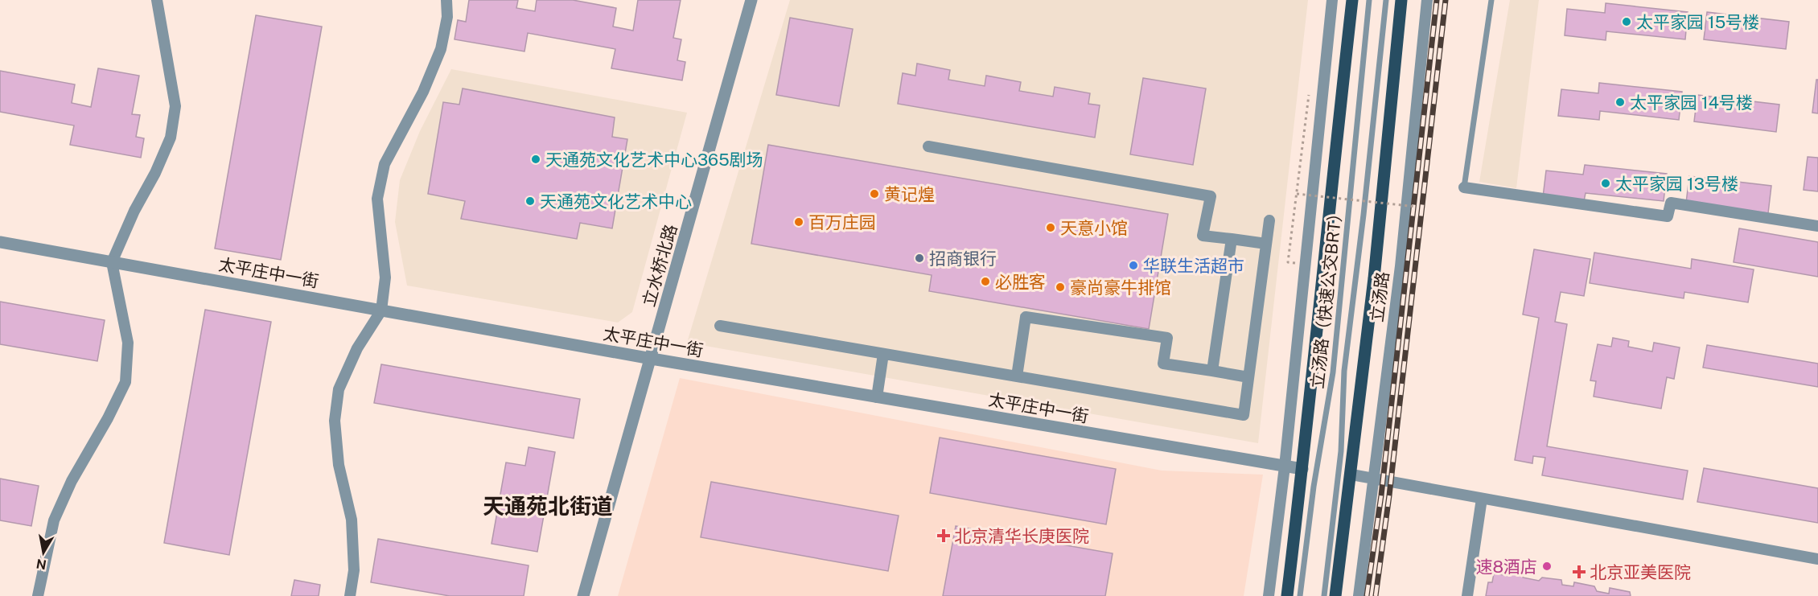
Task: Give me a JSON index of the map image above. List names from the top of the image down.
{
  "streets": {
    "main road": ["立汤路"],
    "street": ["立水桥北路", "太平庄中一街"],
    "lane": ["立汤路（快速公交BRT）"]
  },
  "crossings": [
    ["立水桥北路", "太平庄中一街"]
  ],
  "districts": ["天通苑北街道"],
  "places": {
    "other": [
      "太平家园 15号楼",
      "太平家园 14号楼",
      "天通苑文化艺术中心365剧场",
      "太平家园 13号楼",
      "黄记煌",
      "天通苑文化艺术中心",
      "百万庄园",
      "天意小馆",
      "招商银行",
      "华联生活超市",
      "必胜客",
      "豪尚豪牛排馆",
      "速8酒店"
    ],
    "health": ["北京清华长庚医院", "北京亚美医院"]
  },
  "north": "bottom"
}
